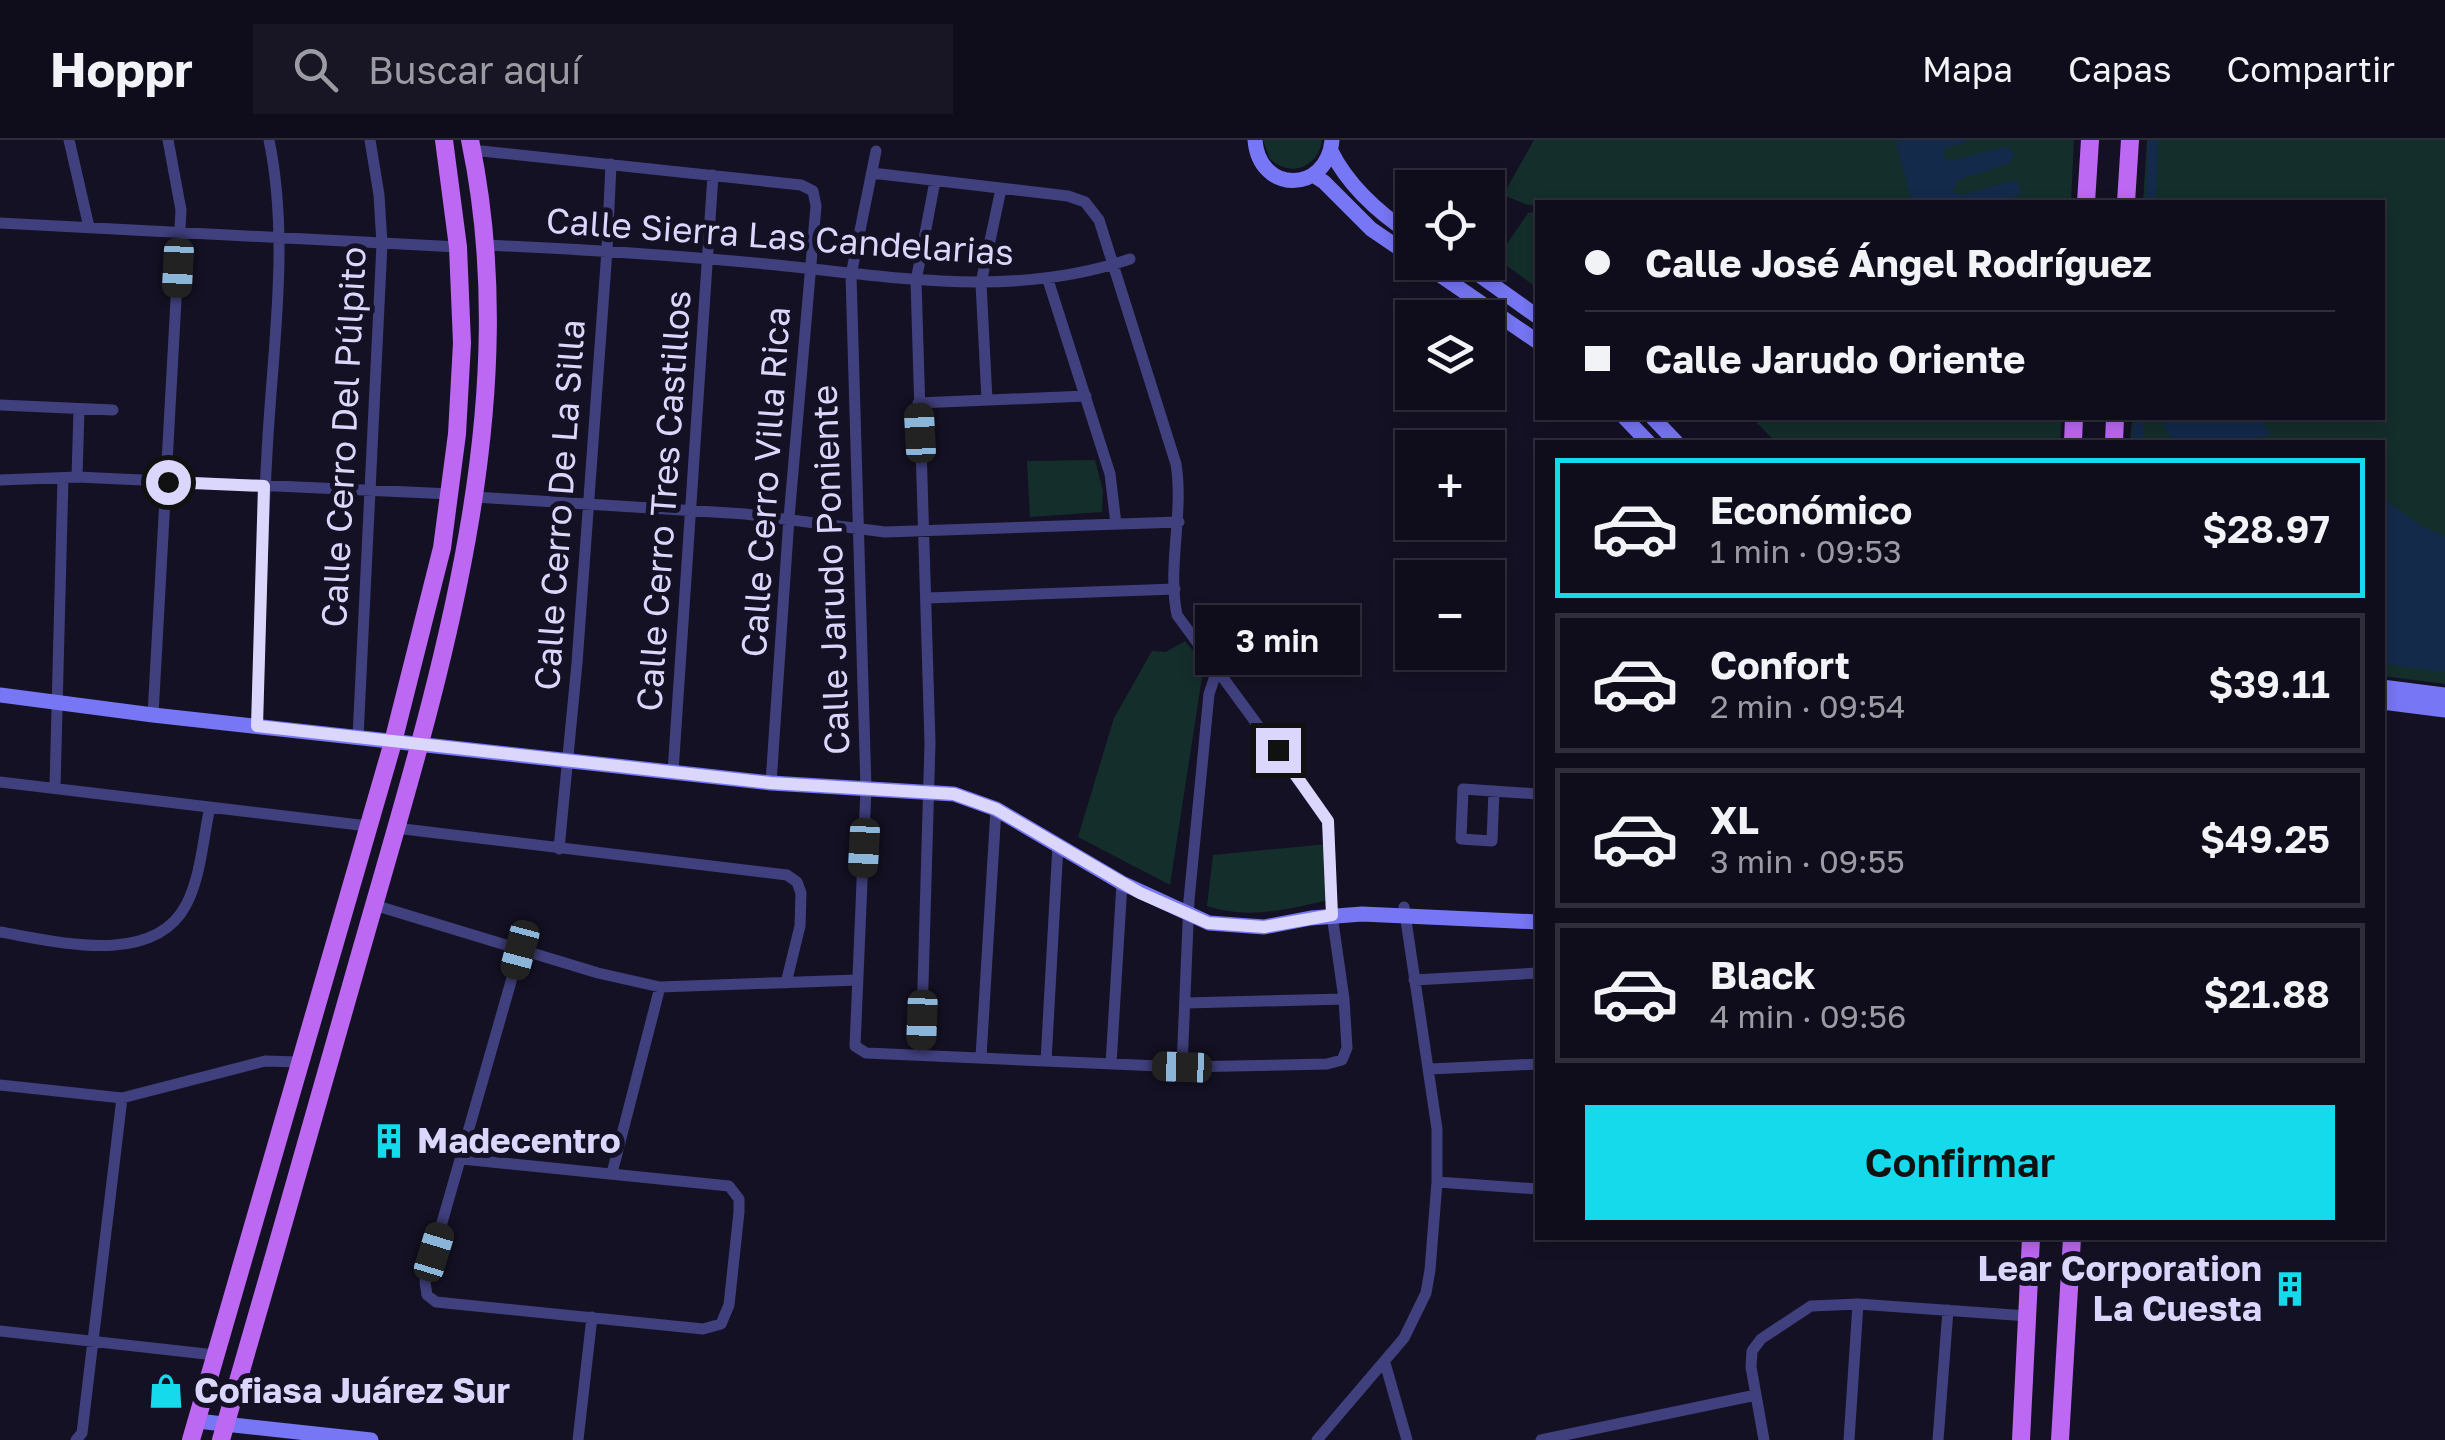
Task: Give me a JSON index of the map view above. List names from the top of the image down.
{
  "streets": {
    "street": [
      "Calle Sierra Las Candelarias",
      "Calle Cerro Del Púlpito",
      "Calle Cerro Villa Rica",
      "Calle Cerro Tres Castillos",
      "Calle Cerro De La Silla",
      "Calle Jarudo Poniente"
    ]
  },
  "crossings": [
    ["Calle Sierra Las Candelarias", "Calle Cerro Villa Rica"],
    ["Calle Sierra Las Candelarias", "Calle Cerro Tres Castillos"],
    ["Calle Sierra Las Candelarias", "Calle Cerro De La Silla"],
    ["Calle Sierra Las Candelarias", "Calle Jarudo Poniente"],
    ["Calle Cerro Villa Rica", "Calle Cerro Tres Castillos"]
  ],
  "places": {
    "building": ["Madecentro", "Lear Corporation La Cuesta"],
    "shop": ["Cofiasa Juárez Sur"]
  },
  "page": {
    "header": "Hoppr",
    "search": "Buscar aquí",
    "nav": ["Mapa", "Capas", "Compartir"],
    "map_buttons": ["+", "−"],
    "banner": ["Calle José Ángel Rodríguez", "Calle Jarudo Oriente"],
    "list": [
      {
        "name": "Económico",
        "note": "1 min · 09:53",
        "value": "$28.97"
      },
      {
        "name": "Confort",
        "note": "2 min · 09:54",
        "value": "$39.11"
      },
      {
        "name": "XL",
        "note": "3 min · 09:55",
        "value": "$49.25"
      },
      {
        "name": "Black",
        "note": "4 min · 09:56",
        "value": "$21.88"
      }
    ],
    "bubble": "3 min",
    "buttons": "Confirmar"
  }
}
